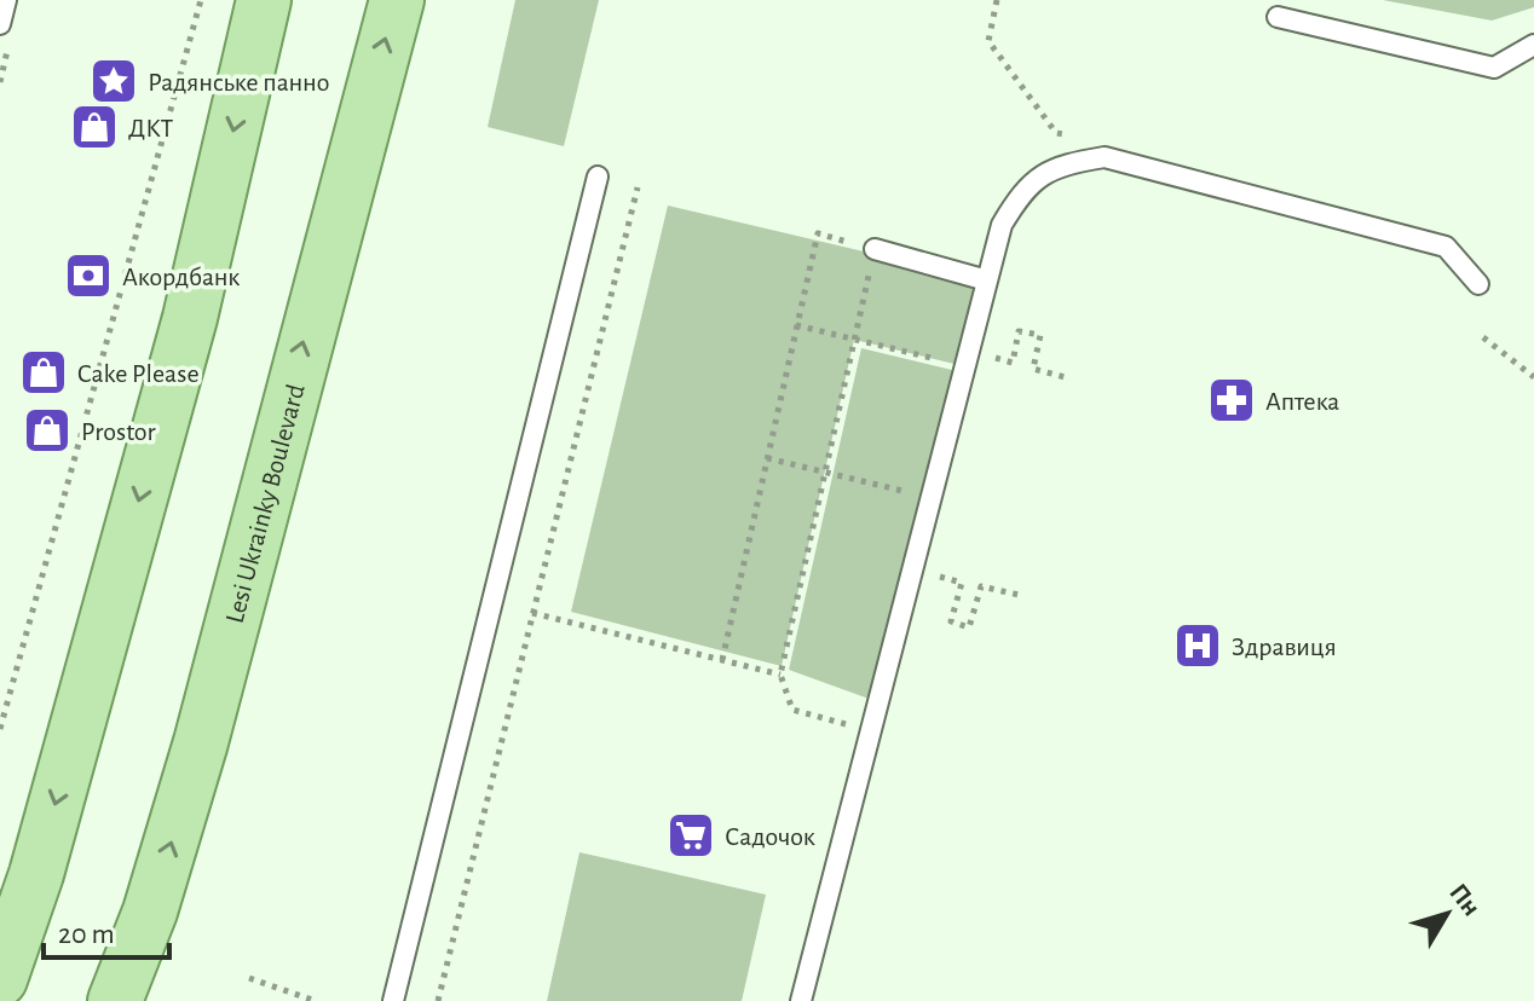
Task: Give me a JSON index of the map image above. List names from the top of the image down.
{
  "streets": {
    "main road": ["Lesi Ukrainky Boulevard"]
  },
  "places": {
    "place": ["Радянське панно"],
    "shop": ["ДКТ", "Cake Please", "Prostor"],
    "bank": ["Акордбанк"],
    "pharmacy": ["Аптека"],
    "hospital": ["Здравиця"],
    "supermarket": ["Садочок"]
  },
  "scale_bar": "20 m",
  "north": "top right"
}
